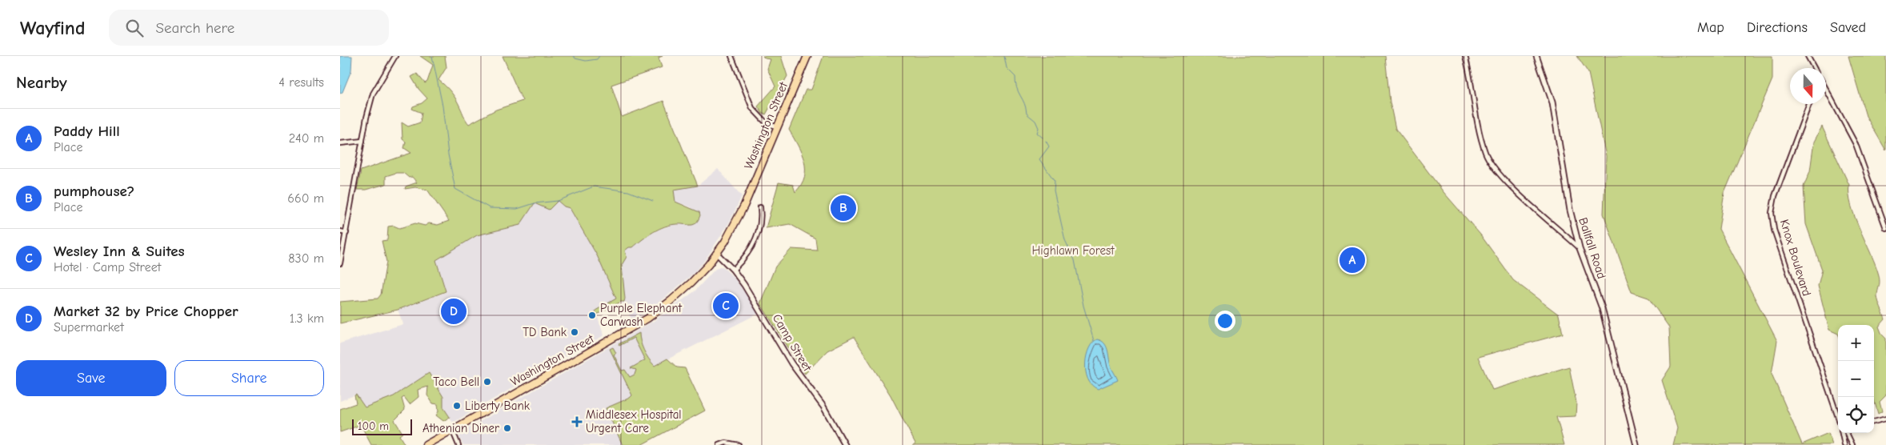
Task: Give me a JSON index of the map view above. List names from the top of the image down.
{
  "streets": {
    "highway": ["Washington Street"],
    "main road": ["Ballfall Road", "Camp Street"],
    "street": ["Knox Boulevard"]
  },
  "crossings": [
    ["Washington Street", "Camp Street"]
  ],
  "parks": ["Highlawn Forest"],
  "places": {
    "other": [
      "Purple Elephant Carwash",
      "TD Bank",
      "Taco Bell",
      "Liberty Bank",
      "Athenian Diner"
    ],
    "health": ["Middlesex Hospital Urgent Care"]
  },
  "scale_bar": "100 m",
  "north": "bottom",
  "page": {
    "header": "Wayfind",
    "search": "Search here",
    "nav": ["Map", "Directions", "Saved"],
    "heading": ["Nearby", "4 results"],
    "list": [
      {
        "mark": "A",
        "name": "Paddy Hill",
        "note": "Place",
        "value": "240 m"
      },
      {
        "mark": "B",
        "name": "pumphouse?",
        "note": "Place",
        "value": "660 m"
      },
      {
        "mark": "C",
        "name": "Wesley Inn & Suites",
        "note": "Hotel · Camp Street",
        "value": "830 m"
      },
      {
        "mark": "D",
        "name": "Market 32 by Price Chopper",
        "note": "Supermarket",
        "value": "1.3 km"
      }
    ],
    "pins": [
      "B",
      "A",
      "C",
      "D"
    ],
    "map_buttons": ["+", "−"],
    "buttons": ["Save", "Share"],
    "scale": "100 m"
  }
}
